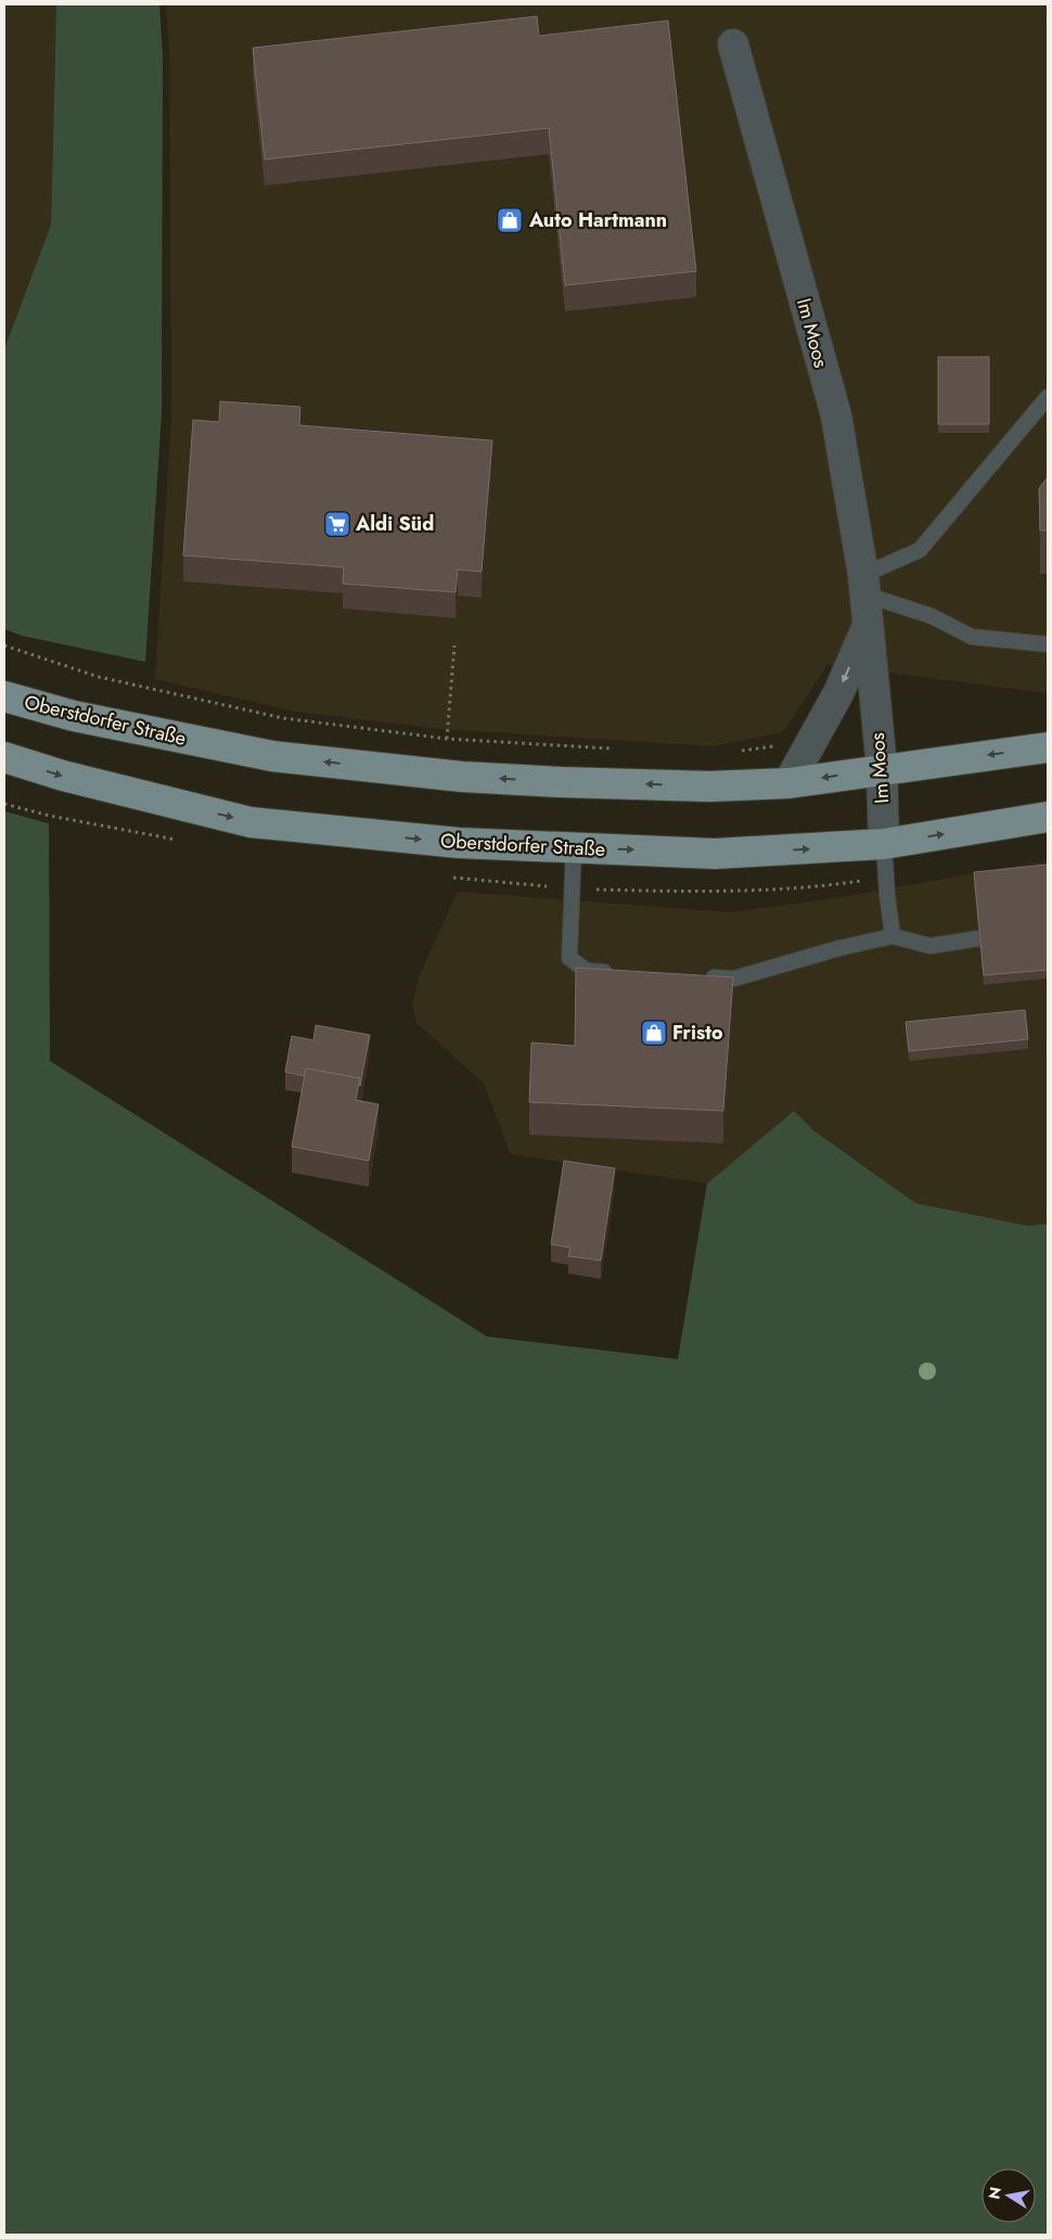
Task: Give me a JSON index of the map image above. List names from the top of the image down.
{
  "streets": {
    "main road": ["Oberstdorfer Straße"],
    "street": ["Im Moos"]
  },
  "crossings": [
    ["Im Moos", "Oberstdorfer Straße"]
  ],
  "places": {
    "shop": ["Auto Hartmann", "Fristo"],
    "supermarket": ["Aldi Süd"]
  },
  "north": "left"
}
